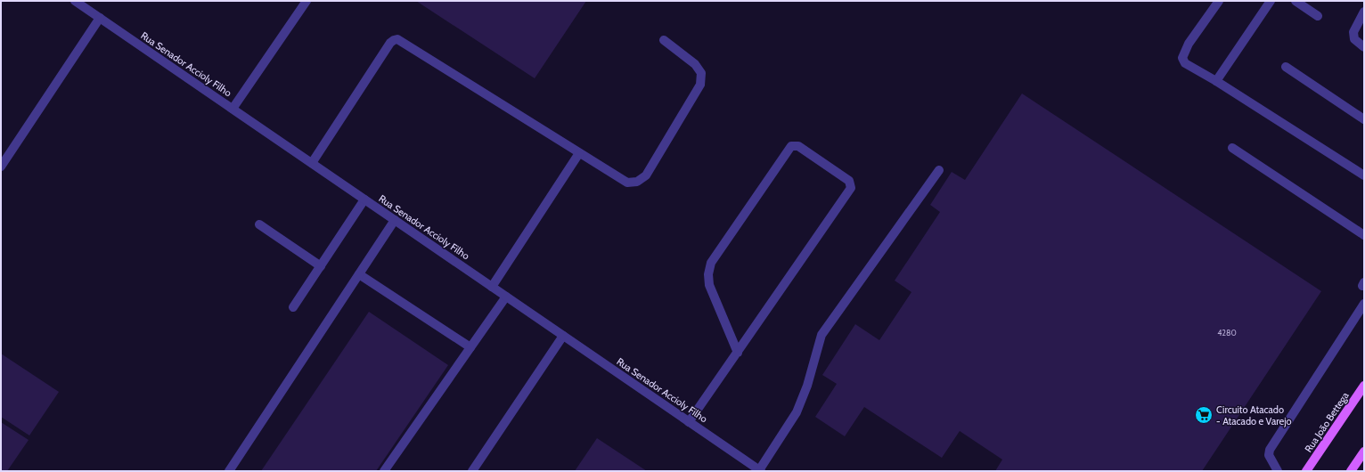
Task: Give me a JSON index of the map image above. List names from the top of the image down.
{
  "streets": {
    "main road": ["Rua João Bettega"],
    "street": ["Rua Senador Accioly Filho"]
  },
  "places": {
    "supermarket": ["Circuito Atacado - Atacado e Varejo"]
  },
  "house_numbers": ["4280"]
}
